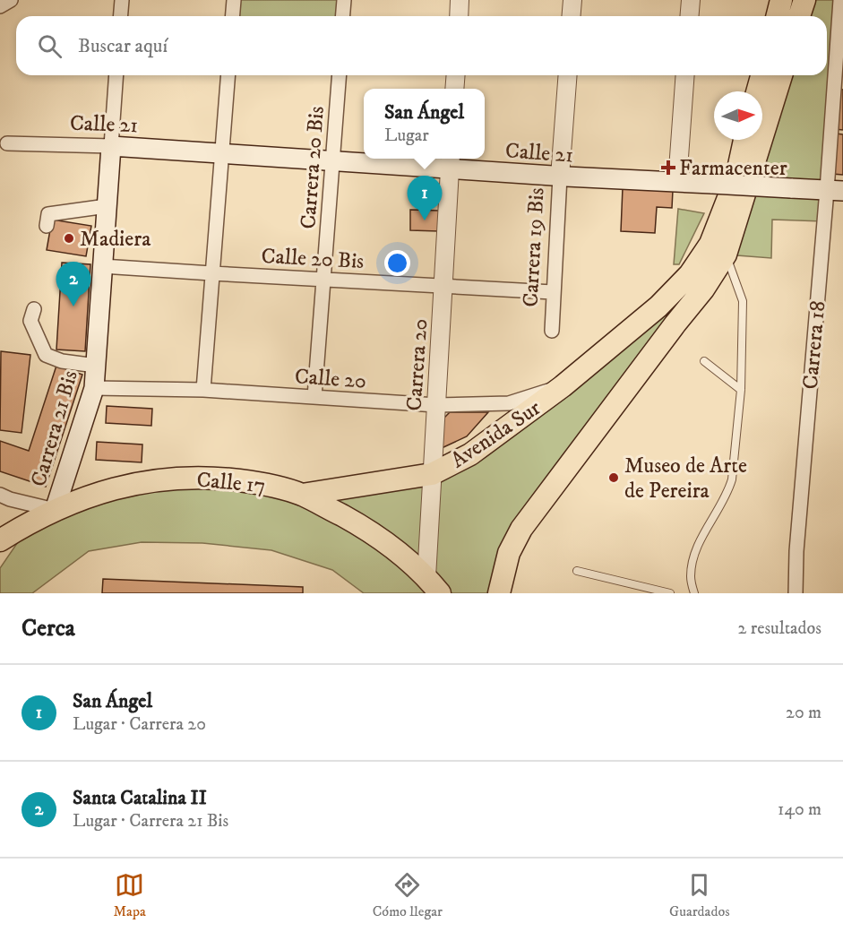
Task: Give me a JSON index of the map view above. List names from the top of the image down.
{
  "streets": {
    "main road": [
      "Calle 21",
      "Carrera 21 Bis",
      "Avenida Sur",
      "Calle 17"
    ],
    "street": [
      "Carrera 20 Bis",
      "Carrera 19 Bis",
      "Calle 20 Bis",
      "Carrera 18",
      "Carrera 20",
      "Calle 20"
    ]
  },
  "crossings": [
    ["Calle 21", "Carrera 20 Bis"],
    ["Calle 21", "Carrera 19 Bis"],
    ["Calle 21", "Carrera 18"],
    ["Calle 21", "Carrera 20"],
    ["Calle 21", "Carrera 21 Bis"],
    ["Carrera 20 Bis", "Calle 20 Bis"],
    ["Carrera 20 Bis", "Calle 20"],
    ["Carrera 19 Bis", "Calle 20 Bis"],
    ["Calle 20 Bis", "Carrera 20"],
    ["Calle 20 Bis", "Carrera 21 Bis"],
    ["Carrera 20", "Calle 20"],
    ["Carrera 20", "Avenida Sur"],
    ["Carrera 20", "Calle 17"],
    ["Calle 20", "Carrera 21 Bis"],
    ["Calle 20", "Avenida Sur"],
    ["Carrera 21 Bis", "Calle 17"],
    ["Avenida Sur", "Calle 17"]
  ],
  "places": {
    "health": ["Farmacenter"],
    "other": ["Madiera", "Museo de Arte de Pereira"]
  },
  "north": "right",
  "page": {
    "search": "Buscar aquí",
    "popup": ["San Ángel", "Lugar"],
    "pins": ["1", "2"],
    "heading": ["Cerca", "2 resultados"],
    "list": [
      {
        "mark": "1",
        "name": "San Ángel",
        "note": "Lugar · Carrera 20",
        "value": "20 m"
      },
      {
        "mark": "2",
        "name": "Santa Catalina II",
        "note": "Lugar · Carrera 21 Bis",
        "value": "140 m"
      }
    ],
    "nav": ["Mapa", "Cómo llegar", "Guardados"]
  }
}
